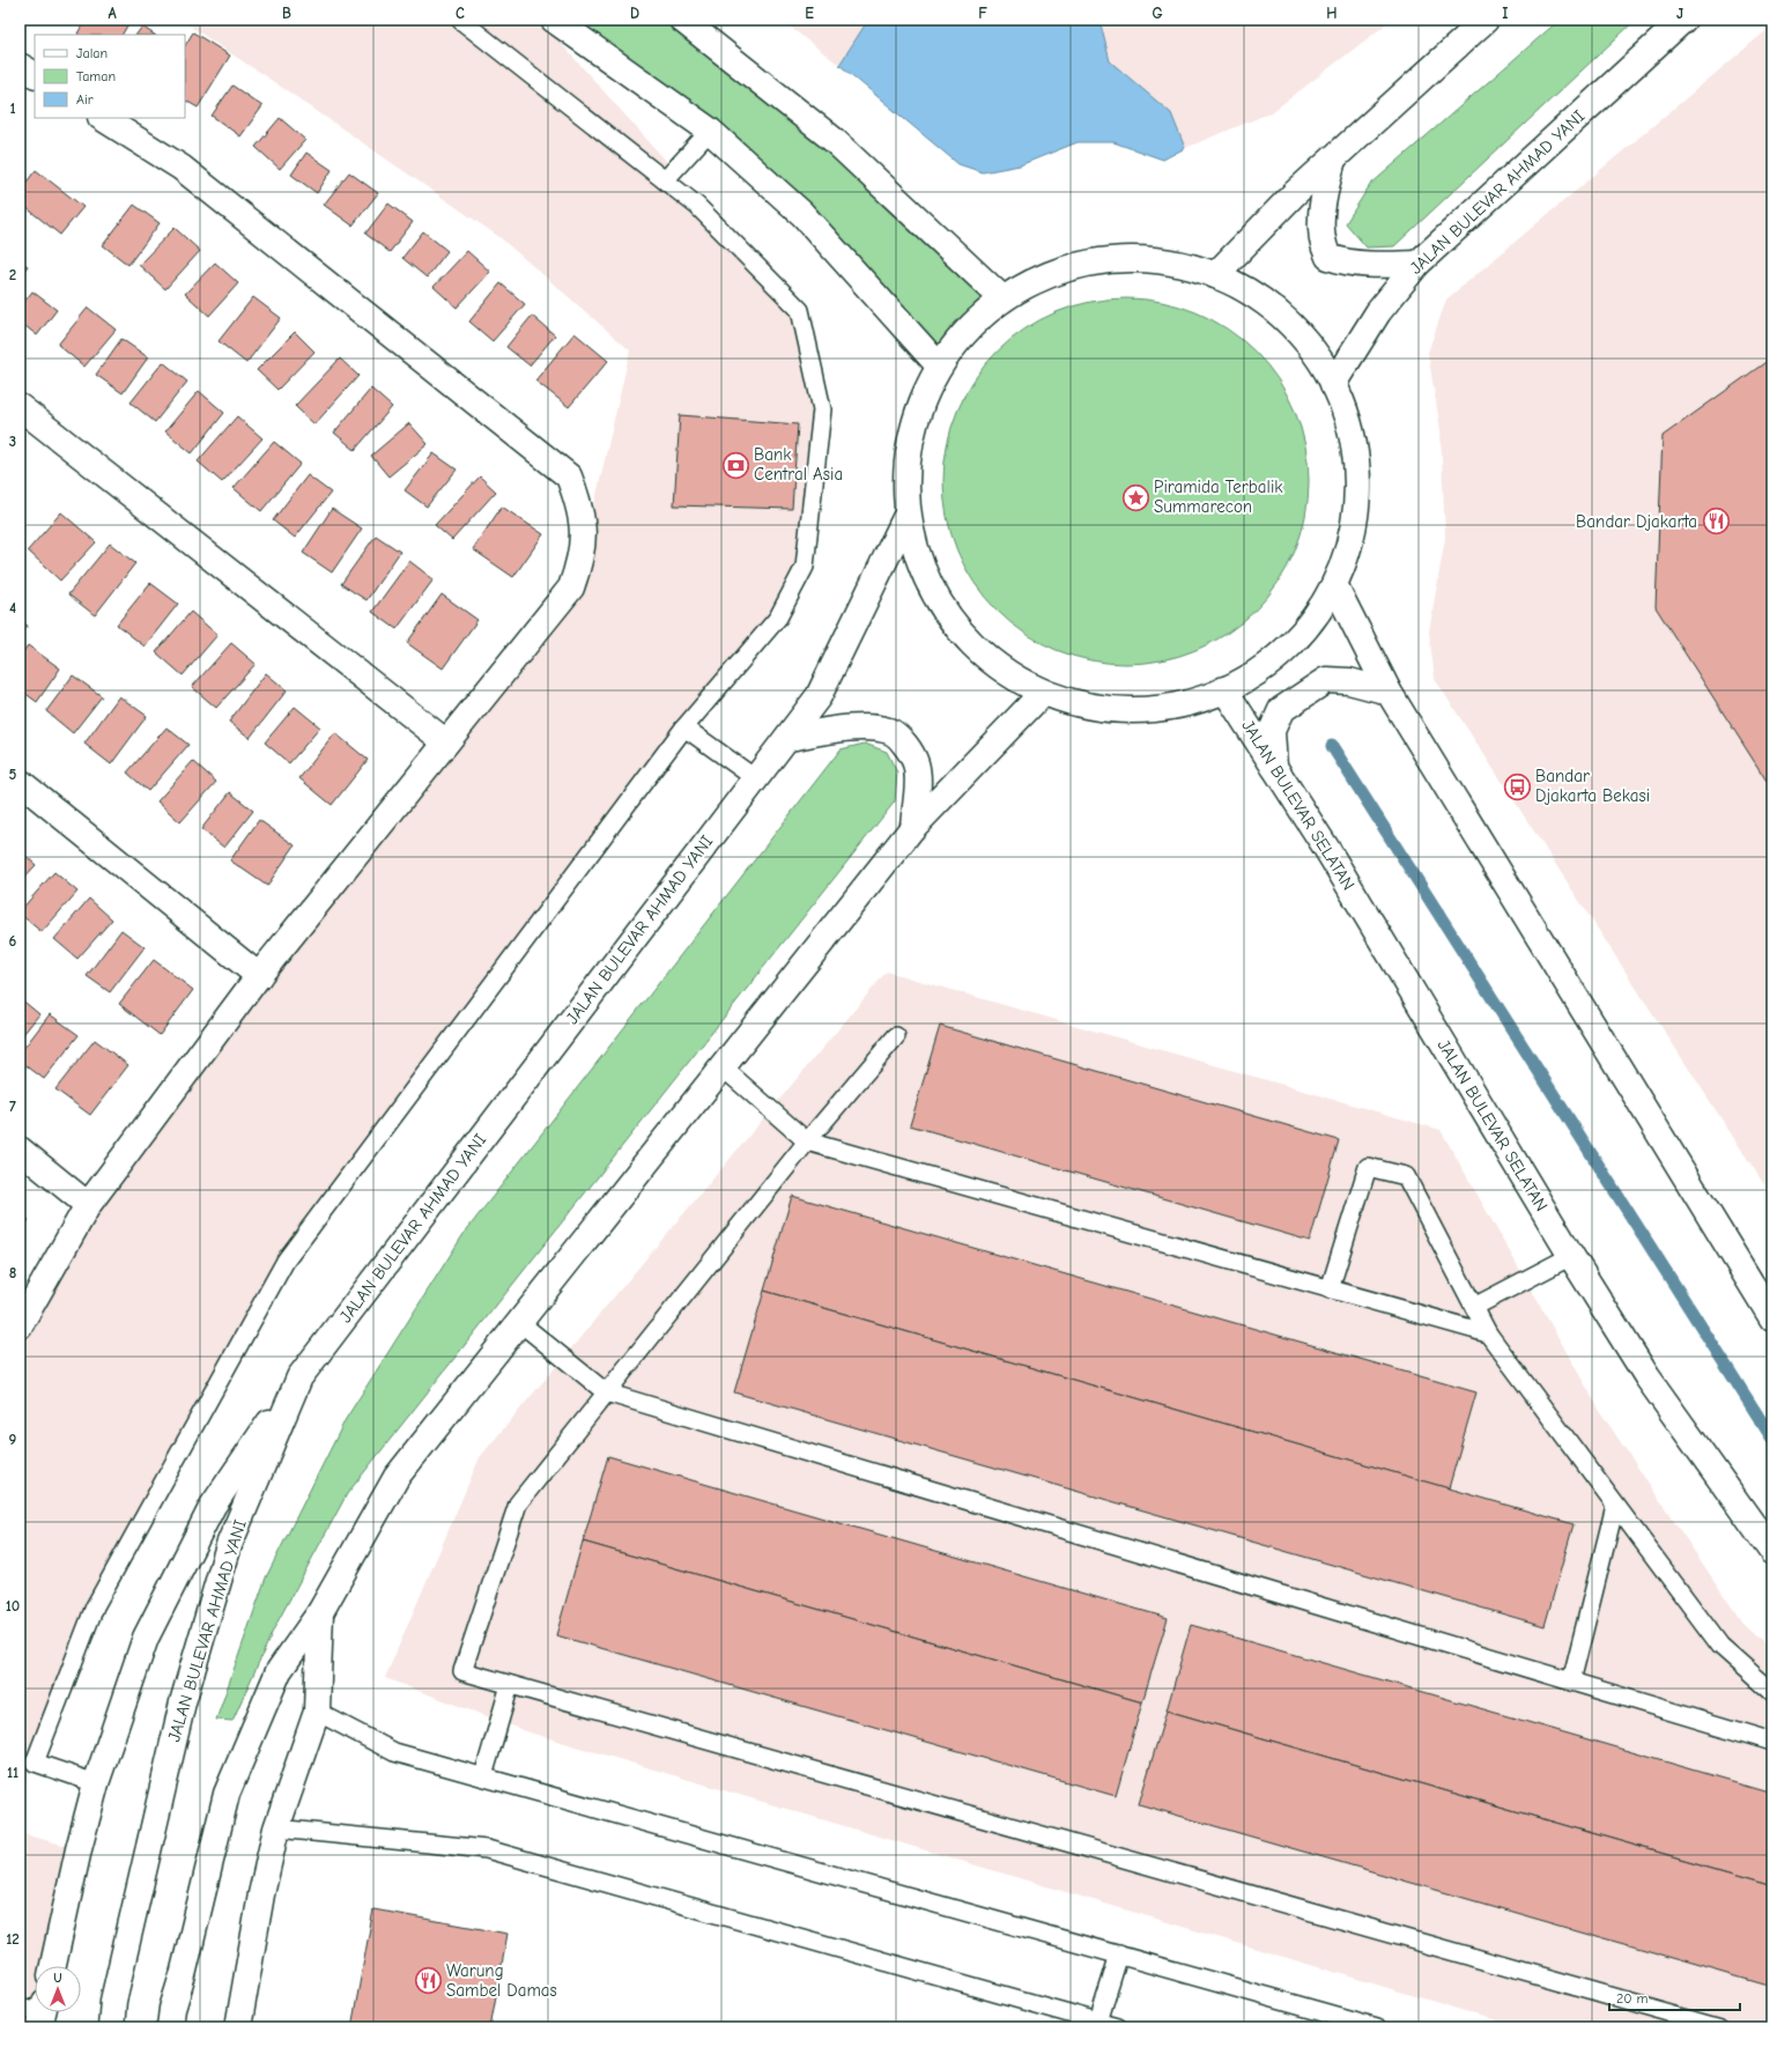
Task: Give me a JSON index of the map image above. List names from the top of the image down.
{
  "streets": {
    "main road": ["JALAN BULEVAR AHMAD YANI", "JALAN BULEVAR SELATAN"]
  },
  "places": {
    "bank": ["Bank Central Asia"],
    "place": ["Piramida Terbalik Summarecon"],
    "restaurant": ["Bandar Djakarta", "Warung Sambel Damas"],
    "bus stop": ["Bandar Djakarta Bekasi"]
  },
  "legend": ["Jalan", "Taman", "Air"],
  "scale_bar": "20 m",
  "north": "top",
  "grid": {
    "columns": [
      "A",
      "B",
      "C",
      "D",
      "E",
      "F",
      "G",
      "H",
      "I",
      "J"
    ],
    "rows": [
      "1",
      "2",
      "3",
      "4",
      "5",
      "6",
      "7",
      "8",
      "9",
      "10",
      "11",
      "12"
    ]
  }
}
